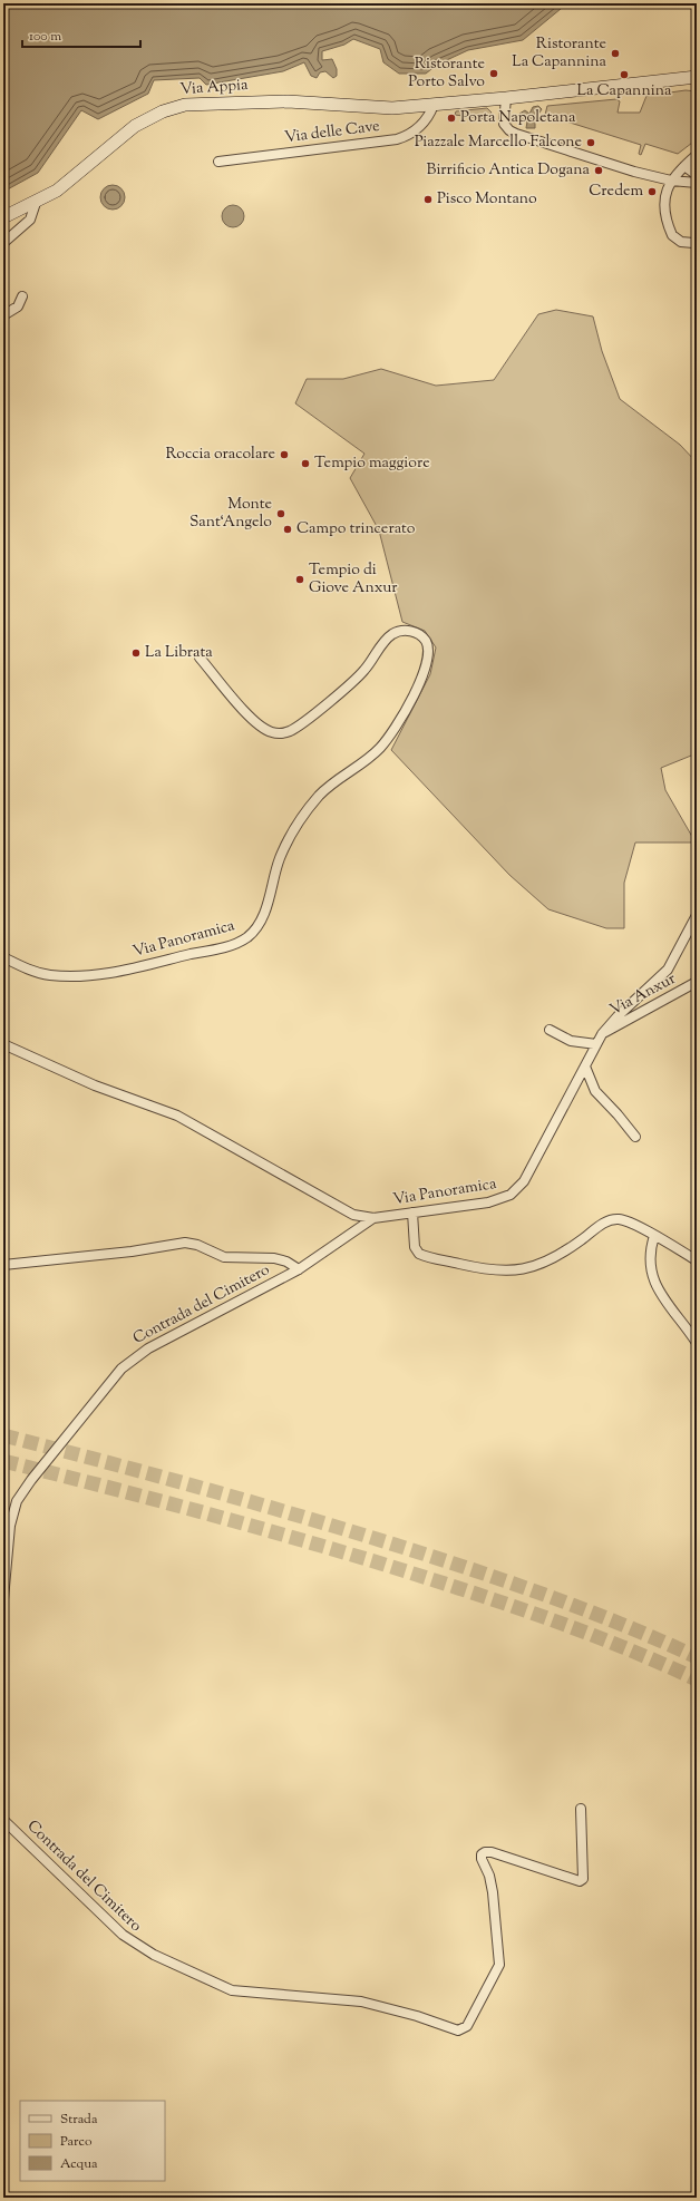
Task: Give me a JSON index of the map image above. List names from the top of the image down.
{
  "streets": {
    "main road": ["Via Appia"],
    "street": [
      "Via delle Cave",
      "Via Panoramica",
      "Via Anxur",
      "Contrada del Cimitero"
    ]
  },
  "crossings": [
    ["Via Appia", "Via delle Cave"],
    ["Via Panoramica", "Via Anxur"],
    ["Via Panoramica", "Contrada del Cimitero"]
  ],
  "places": [
    "Ristorante La Capannina",
    "Ristorante Porto Salvo",
    "La Capannina",
    "Porta Napoletana",
    "Piazzale Marcello Falcone",
    "Birrificio Antica Dogana",
    "Credem",
    "Pisco Montano",
    "Roccia oracolare",
    "Tempio maggiore",
    "Monte Sant‘Angelo",
    "Campo trincerato",
    "Tempio di Giove Anxur",
    "La Librata"
  ],
  "legend": ["Strada", "Parco", "Acqua"],
  "scale_bar": "100 m"
}
